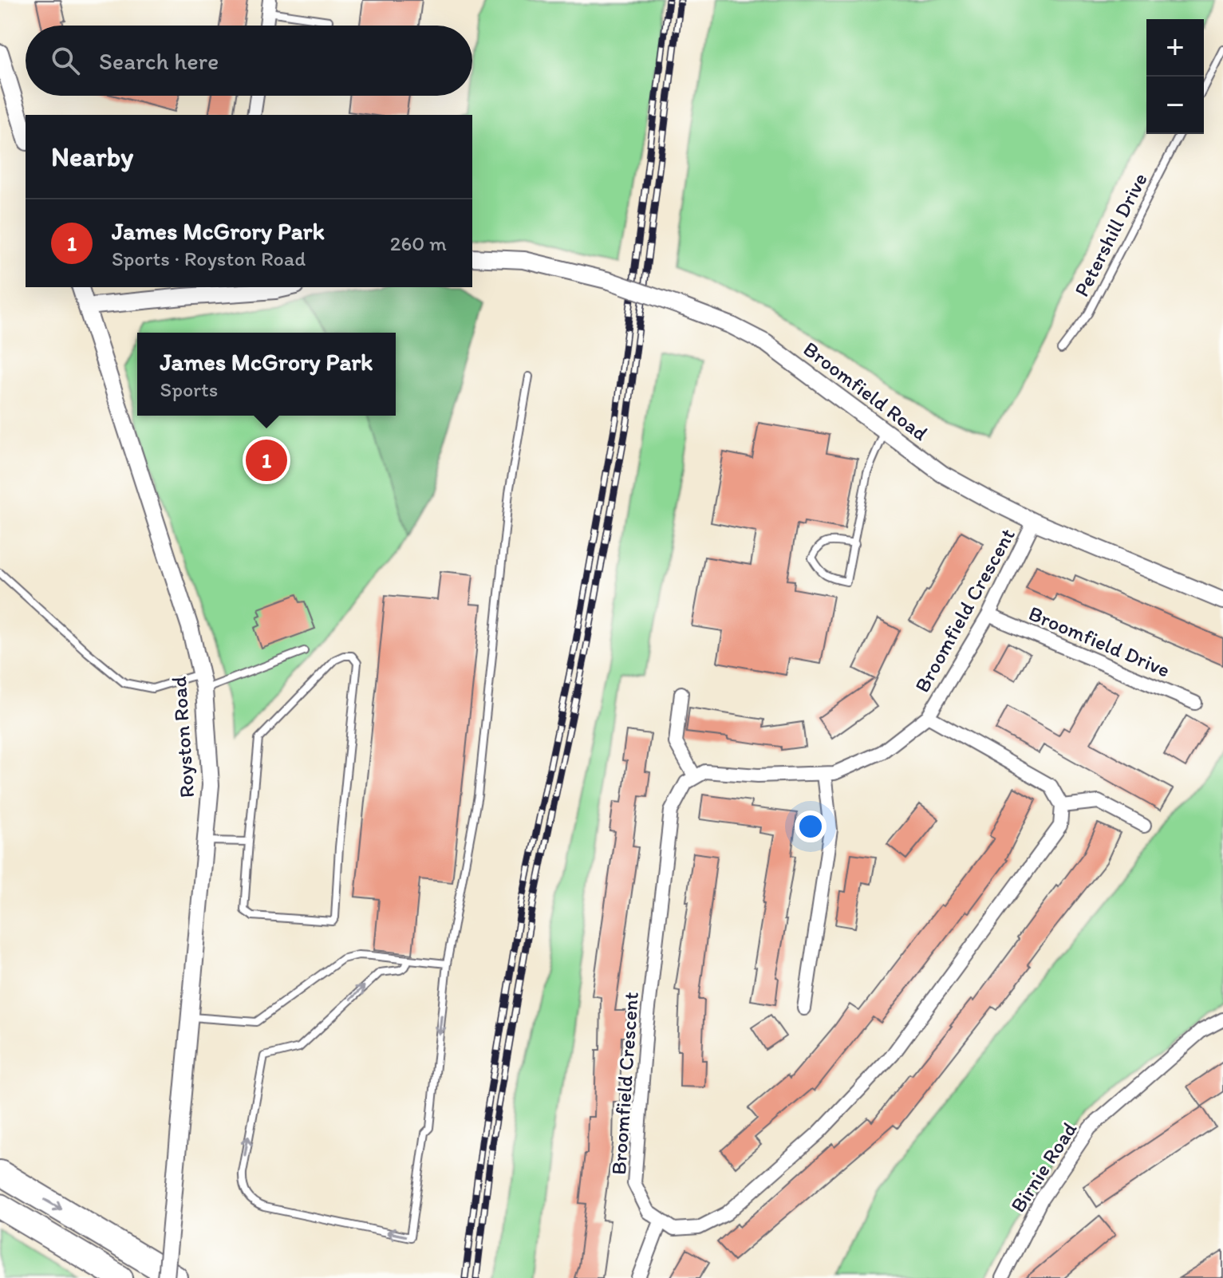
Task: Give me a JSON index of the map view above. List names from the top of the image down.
{
  "streets": {
    "street": [
      "Broomfield Road",
      "Broomfield Crescent",
      "Broomfield Drive",
      "Royston Road",
      "Birnie Road"
    ],
    "lane": ["Petershill Drive"]
  },
  "crossings": [
    ["Broomfield Road", "Broomfield Crescent"],
    ["Broomfield Crescent", "Broomfield Drive"]
  ],
  "page": {
    "map_buttons": ["+", "−"],
    "search": "Search here",
    "heading": "Nearby",
    "list": [
      {
        "mark": "1",
        "name": "James McGrory Park",
        "note": "Sports · Royston Road",
        "value": "260 m"
      }
    ],
    "popup": ["James McGrory Park", "Sports"],
    "pins": "1"
  }
}
